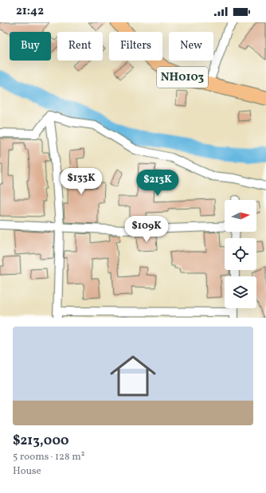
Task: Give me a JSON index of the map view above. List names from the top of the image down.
{
  "streets": {
    "highway": ["NH0103"]
  },
  "north": "right",
  "page": {
    "status": "21:42",
    "chip": [
      "Buy",
      "Rent",
      "Filters",
      "New"
    ],
    "price": ["$133K", "$213K", "$109K"],
    "list": [
      {
        "name": "$213,000",
        "note": "5 rooms · 128 m² · House"
      }
    ]
  }
}
